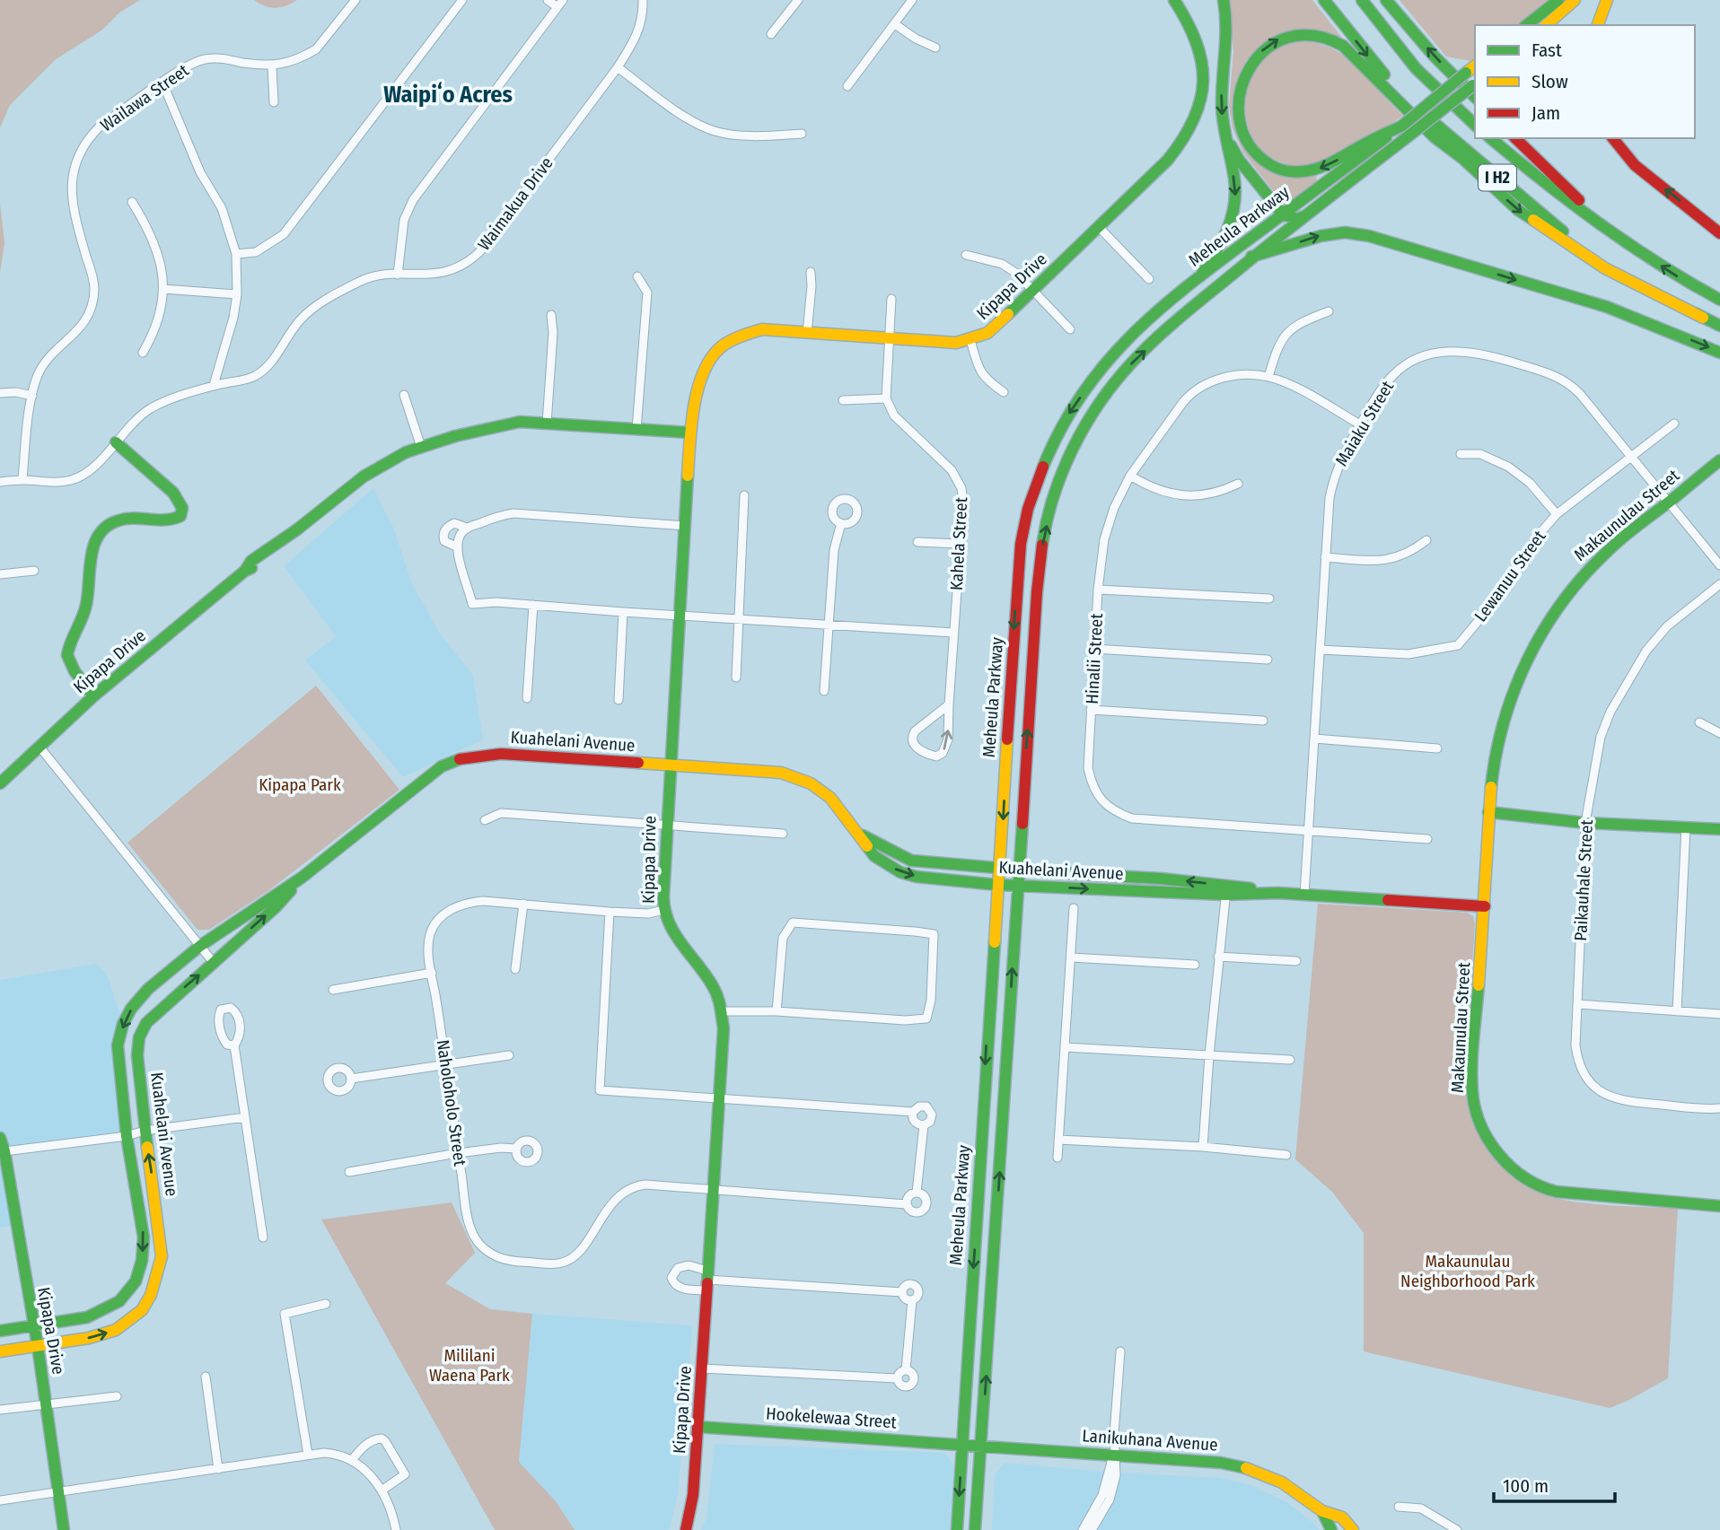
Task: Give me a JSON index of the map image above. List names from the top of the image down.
{
  "streets": {
    "main road": [
      "I H2",
      "Meheula Parkway",
      "Kipapa Drive",
      "Makaunulau Street",
      "Kuahelani Avenue",
      "Hookelewaa Street",
      "Lanikuhana Avenue"
    ],
    "street": [
      "Wailawa Street",
      "Waimakua Drive",
      "Maiaku Street",
      "Kahela Street",
      "Lewanuu Street",
      "Hinalii Street",
      "Paikauhale Street",
      "Naholoholo Street"
    ]
  },
  "crossings": [
    ["Wailawa Street", "Waimakua Drive"],
    ["Meheula Parkway", "Kuahelani Avenue"],
    ["Meheula Parkway", "Hookelewaa Street"],
    ["Meheula Parkway", "Lanikuhana Avenue"],
    ["Kipapa Drive", "Kuahelani Avenue"],
    ["Kipapa Drive", "Naholoholo Street"],
    ["Kipapa Drive", "Hookelewaa Street"],
    ["Maiaku Street", "Makaunulau Street"],
    ["Maiaku Street", "Lewanuu Street"],
    ["Maiaku Street", "Hinalii Street"],
    ["Maiaku Street", "Kuahelani Avenue"],
    ["Makaunulau Street", "Kuahelani Avenue"],
    ["Hookelewaa Street", "Lanikuhana Avenue"]
  ],
  "districts": ["Waipiʻo Acres"],
  "parks": ["Kipapa Park", "Makaunulau Neighborhood Park", "Mililani Waena Park"],
  "legend": ["Fast", "Slow", "Jam"],
  "scale_bar": "100 m"
}
